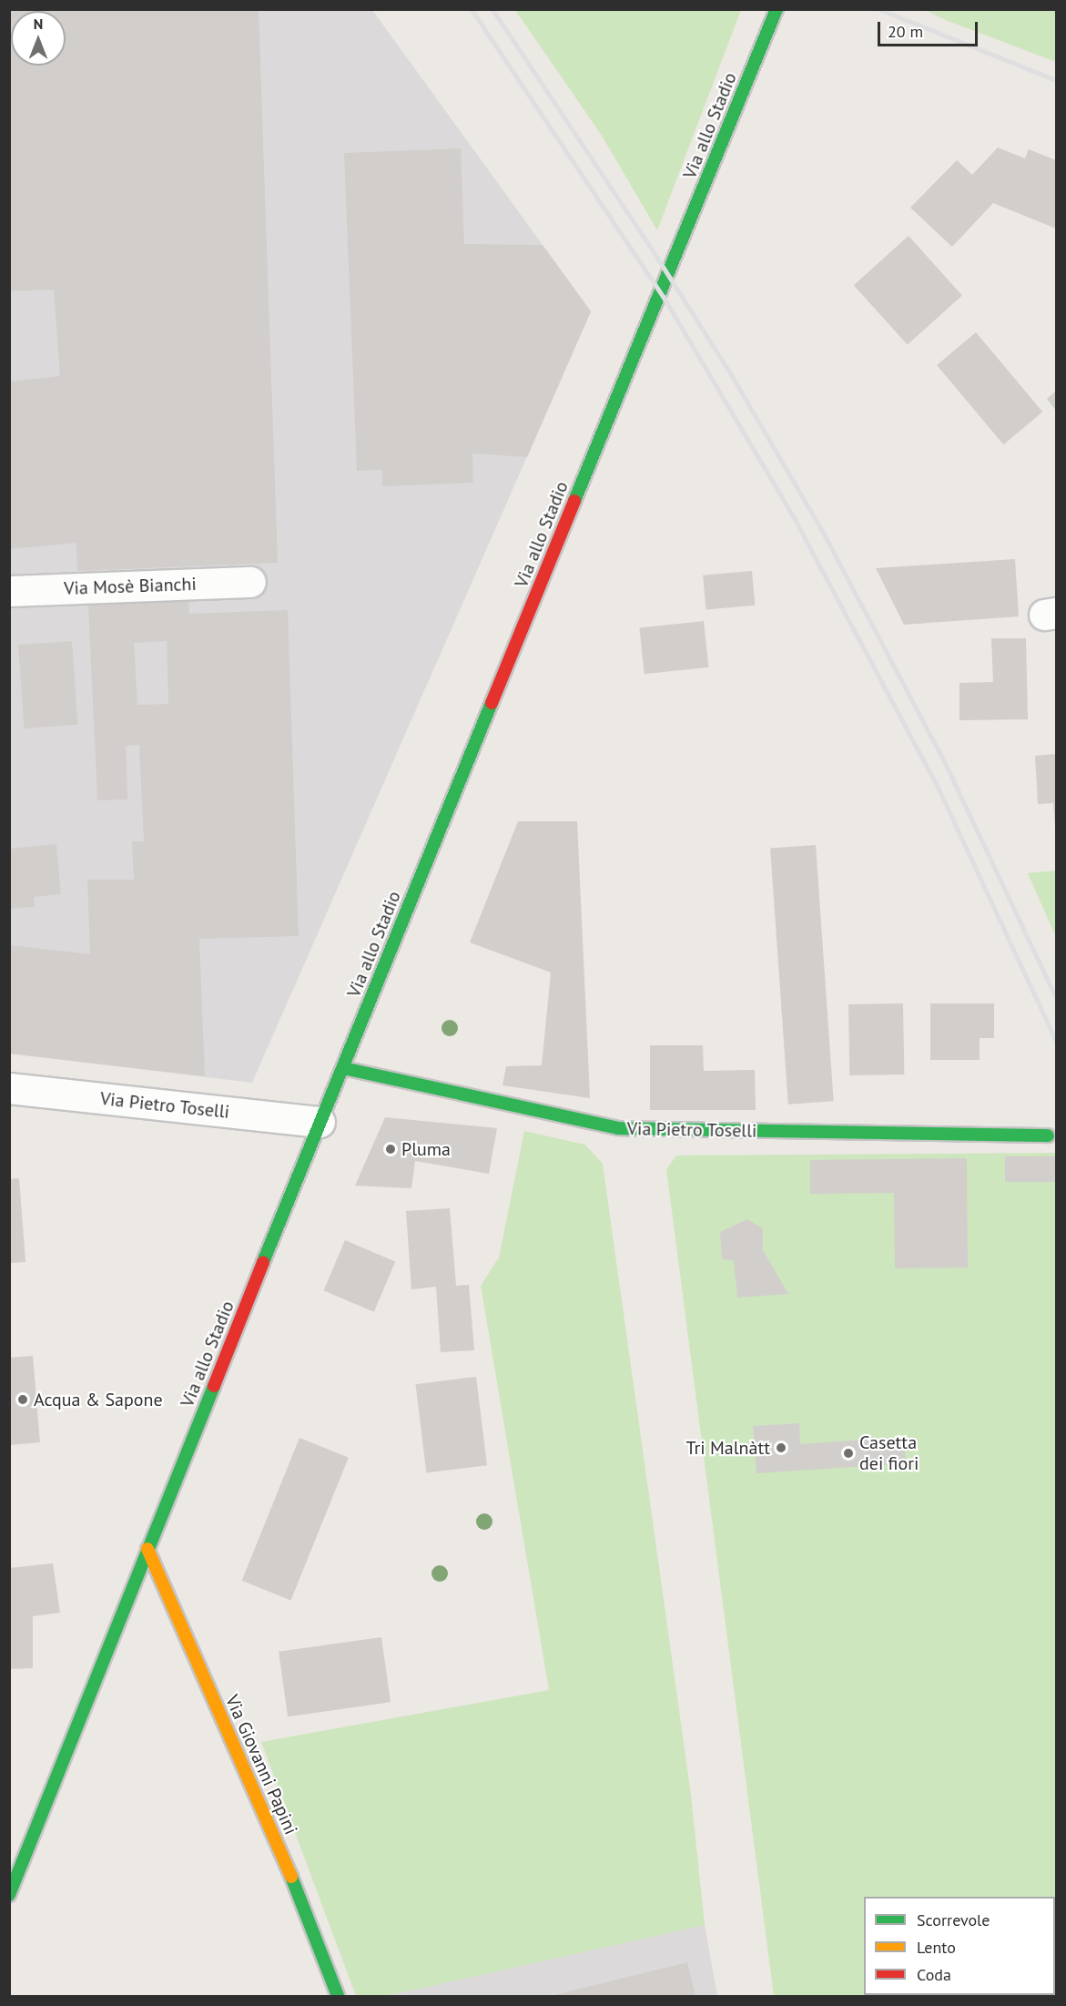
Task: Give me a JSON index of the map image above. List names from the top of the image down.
{
  "streets": {
    "main road": ["Via allo Stadio", "Via Pietro Toselli", "Via Giovanni Papini"],
    "street": ["Via Mosè Bianchi"]
  },
  "crossings": [
    ["Via allo Stadio", "Via Pietro Toselli"],
    ["Via allo Stadio", "Via Giovanni Papini"]
  ],
  "places": [
    "Pluma",
    "Acqua & Sapone",
    "Tri Malnàtt",
    "Casetta dei fiori"
  ],
  "legend": ["Scorrevole", "Lento", "Coda"],
  "scale_bar": "20 m",
  "north": "top"
}
